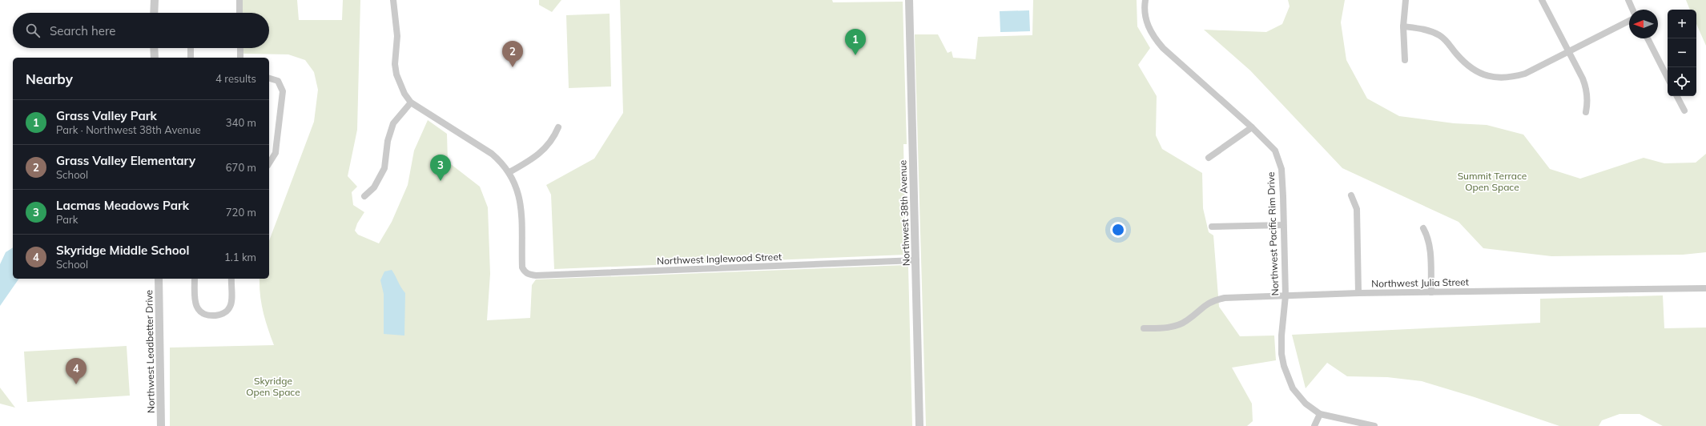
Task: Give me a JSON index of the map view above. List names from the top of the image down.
{
  "streets": {
    "street": [
      "Northwest 38th Avenue",
      "Northwest Pacific Rim Drive",
      "Northwest Inglewood Street",
      "Northwest Julia Street",
      "Northwest Leadbetter Drive"
    ]
  },
  "crossings": [
    ["Northwest 38th Avenue", "Northwest Inglewood Street"],
    ["Northwest Pacific Rim Drive", "Northwest Julia Street"]
  ],
  "parks": ["Summit Terrace Open Space", "Skyridge Open Space"],
  "north": "left",
  "page": {
    "map_buttons": ["+", "−"],
    "search": "Search here",
    "pins": [
      "1",
      "2",
      "3",
      "4"
    ],
    "heading": ["Nearby", "4 results"],
    "list": [
      {
        "mark": "1",
        "name": "Grass Valley Park",
        "note": "Park · Northwest 38th Avenue",
        "value": "340 m"
      },
      {
        "mark": "2",
        "name": "Grass Valley Elementary",
        "note": "School",
        "value": "670 m"
      },
      {
        "mark": "3",
        "name": "Lacmas Meadows Park",
        "note": "Park",
        "value": "720 m"
      },
      {
        "mark": "4",
        "name": "Skyridge Middle School",
        "note": "School",
        "value": "1.1 km"
      }
    ]
  }
}
